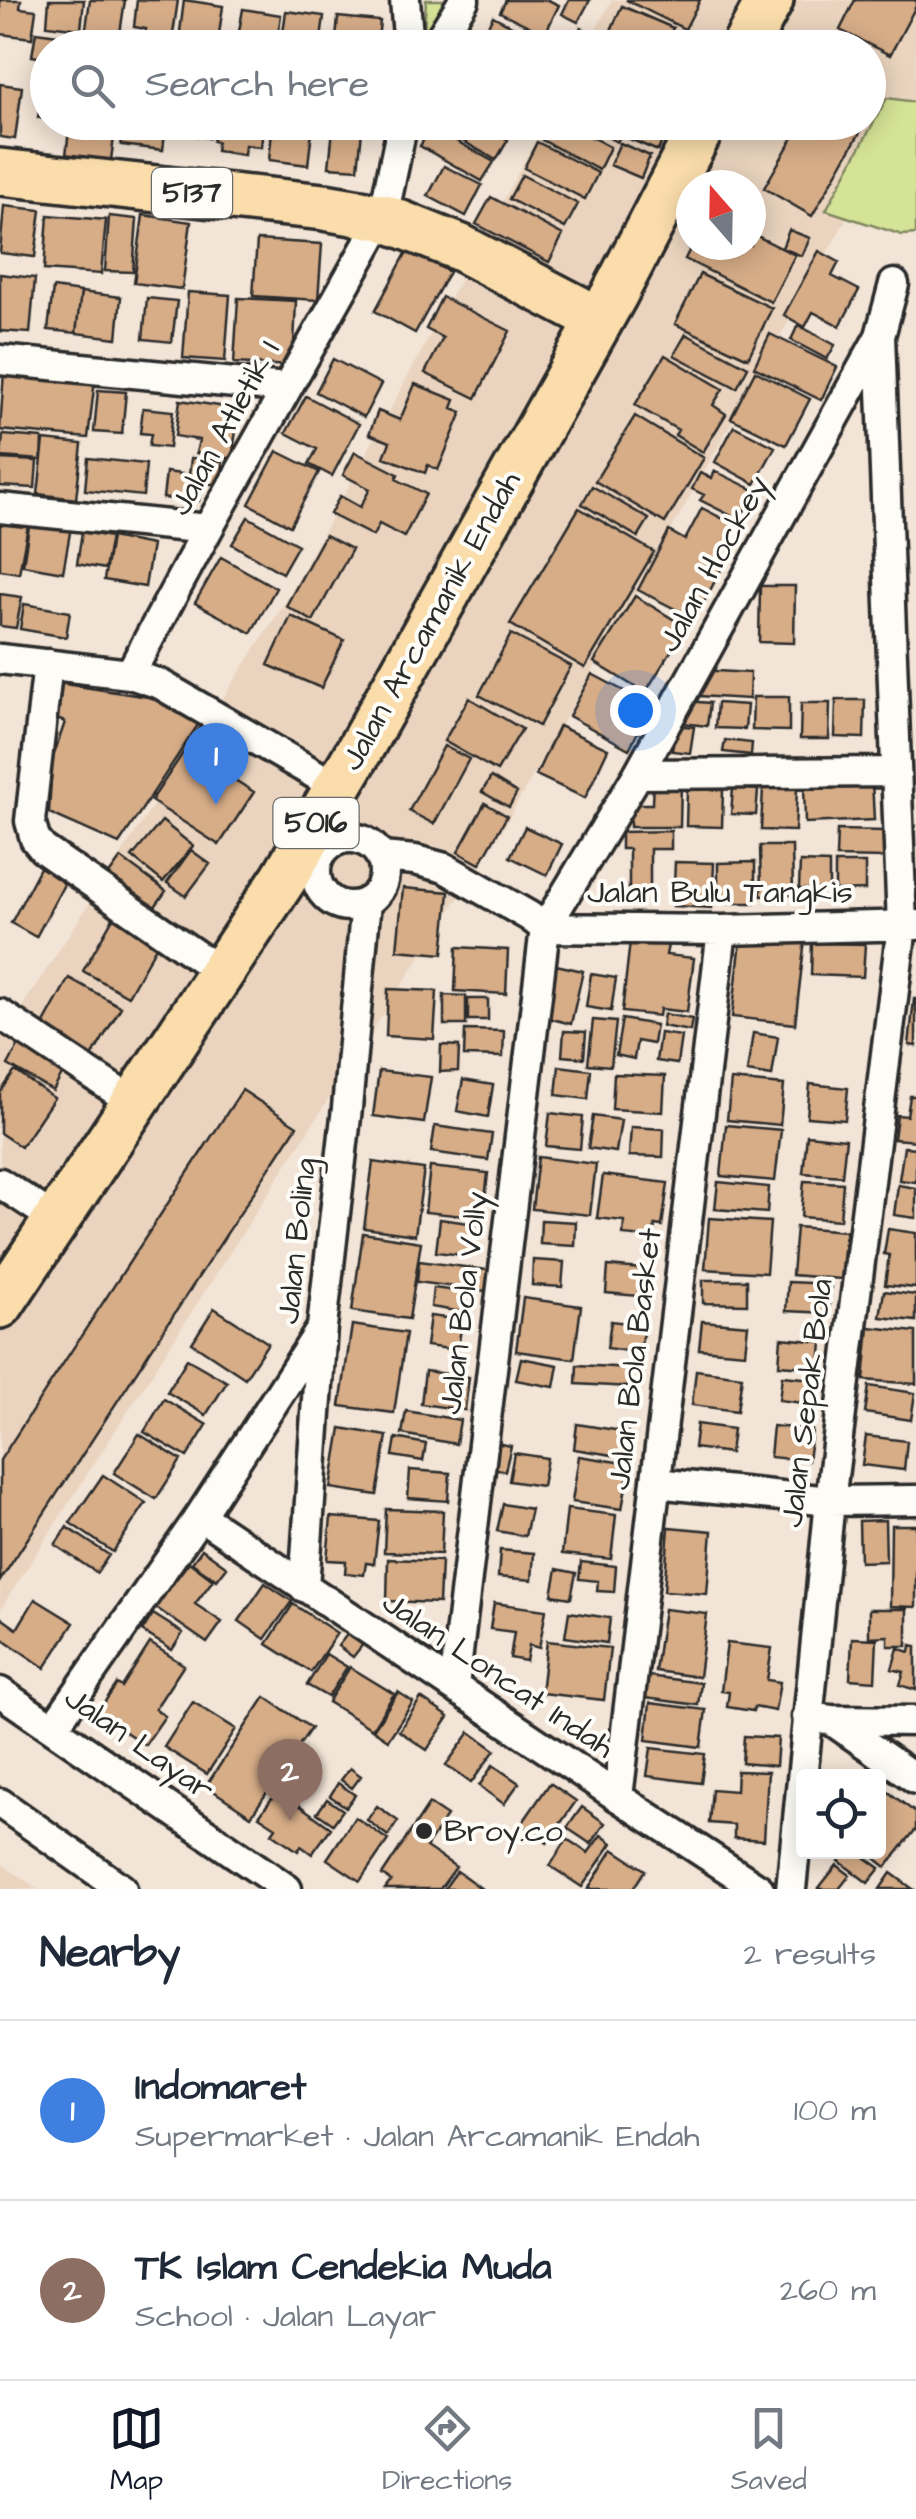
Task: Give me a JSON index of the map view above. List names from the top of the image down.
{
  "streets": {
    "main road": ["5137", "Jalan Arcamanik Endah", "5016"],
    "street": [
      "Jalan Atletik I",
      "Jalan Hockey",
      "Jalan Bulu Tangkis",
      "Jalan Boling",
      "Jalan Bola Volly",
      "Jalan Bola Basket",
      "Jalan Sepak Bola",
      "Jalan Loncat Indah",
      "Jalan Layar"
    ]
  },
  "crossings": [
    ["5137", "Jalan Atletik I"],
    ["5137", "Jalan Arcamanik Endah"],
    ["Jalan Hockey", "Jalan Bulu Tangkis"],
    ["Jalan Hockey", "Jalan Bola Volly"],
    ["Jalan Hockey", "Jalan Sepak Bola"],
    ["Jalan Arcamanik Endah", "Jalan Boling"],
    ["Jalan Bulu Tangkis", "Jalan Bola Volly"],
    ["Jalan Bulu Tangkis", "Jalan Bola Basket"],
    ["Jalan Bulu Tangkis", "Jalan Sepak Bola"],
    ["Jalan Boling", "Jalan Loncat Indah"],
    ["Jalan Bola Volly", "Jalan Loncat Indah"],
    ["Jalan Bola Basket", "Jalan Loncat Indah"]
  ],
  "places": ["Broy.co"],
  "north": "top",
  "page": {
    "search": "Search here",
    "pins": ["1", "2"],
    "heading": ["Nearby", "2 results"],
    "list": [
      {
        "mark": "1",
        "name": "Indomaret",
        "note": "Supermarket · Jalan Arcamanik Endah",
        "value": "100 m"
      },
      {
        "mark": "2",
        "name": "TK Islam Cendekia Muda",
        "note": "School · Jalan Layar",
        "value": "260 m"
      }
    ],
    "nav": ["Map", "Directions", "Saved"]
  }
}
